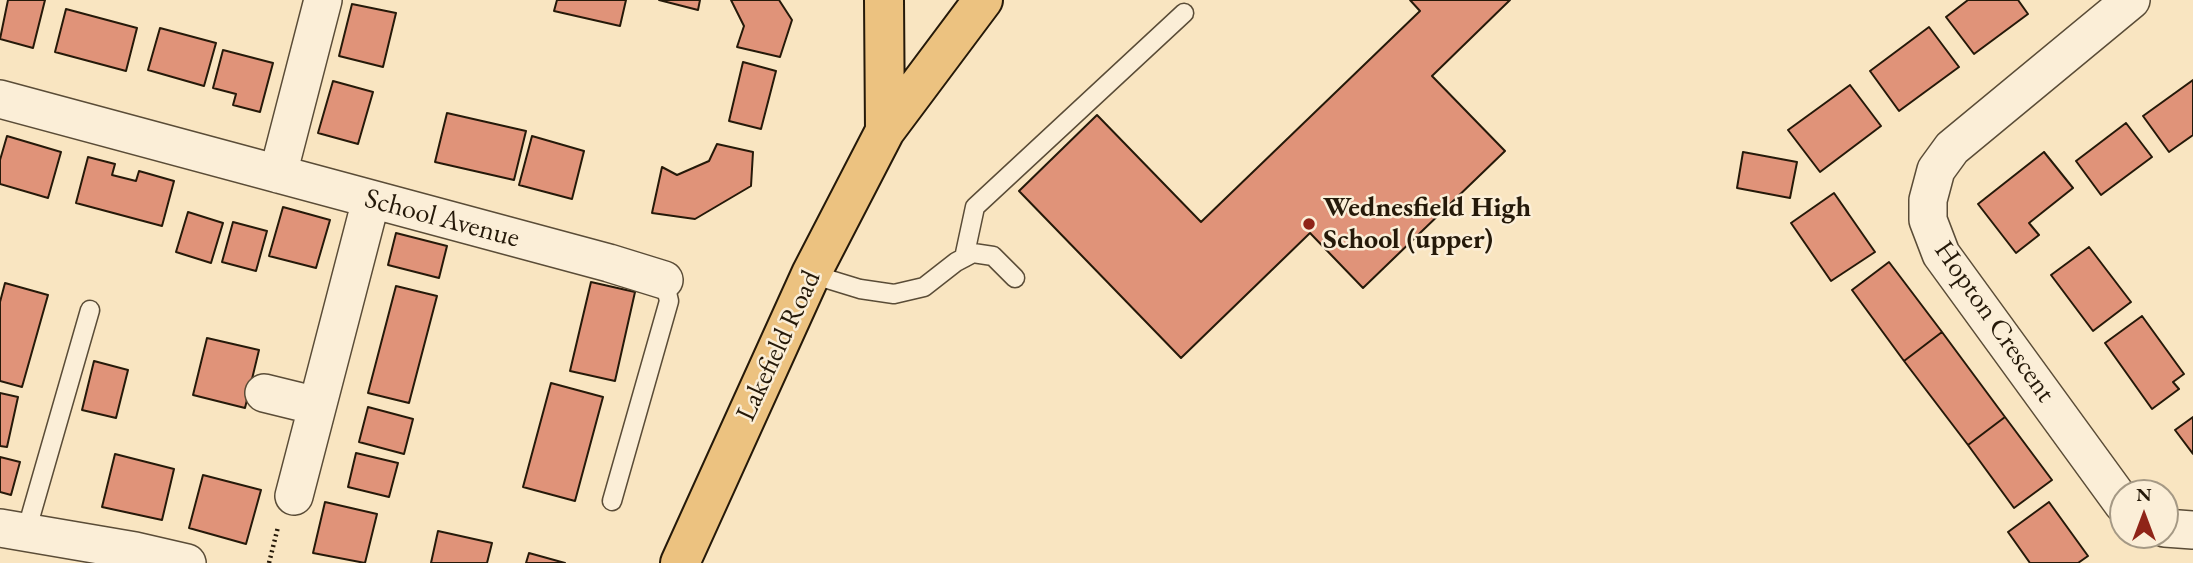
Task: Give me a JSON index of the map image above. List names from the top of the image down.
{
  "streets": {
    "main road": ["Lakefield Road"],
    "street": ["School Avenue", "Hopton Crescent"]
  },
  "places": ["Wednesfield High School (upper)"],
  "north": "top"
}
